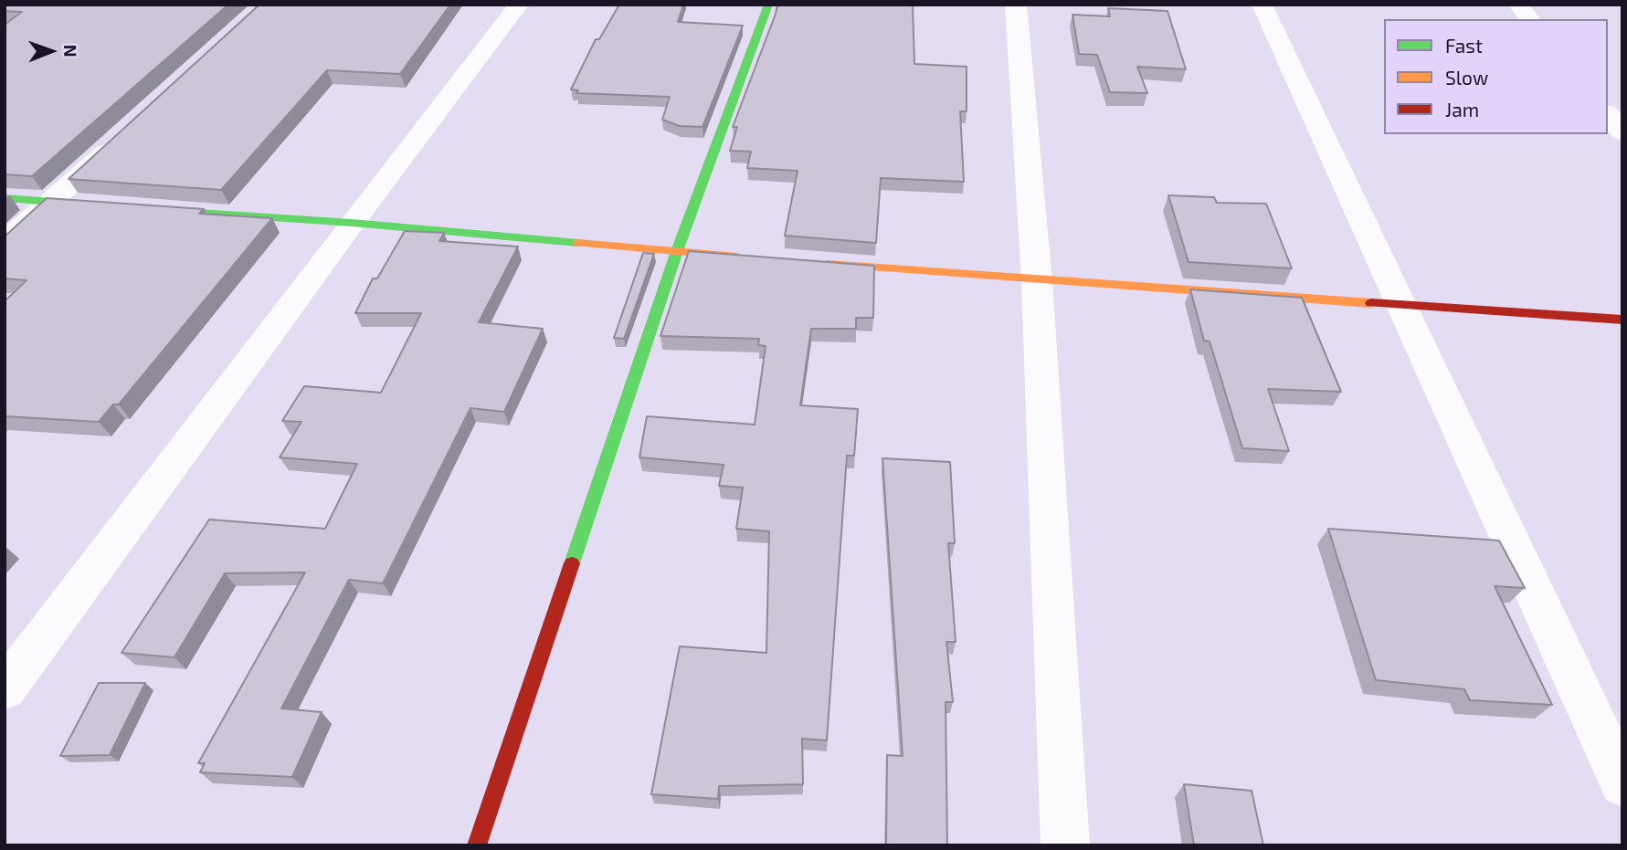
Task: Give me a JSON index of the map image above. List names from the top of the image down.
{
  "legend": ["Fast", "Slow", "Jam"],
  "north": "right"
}
